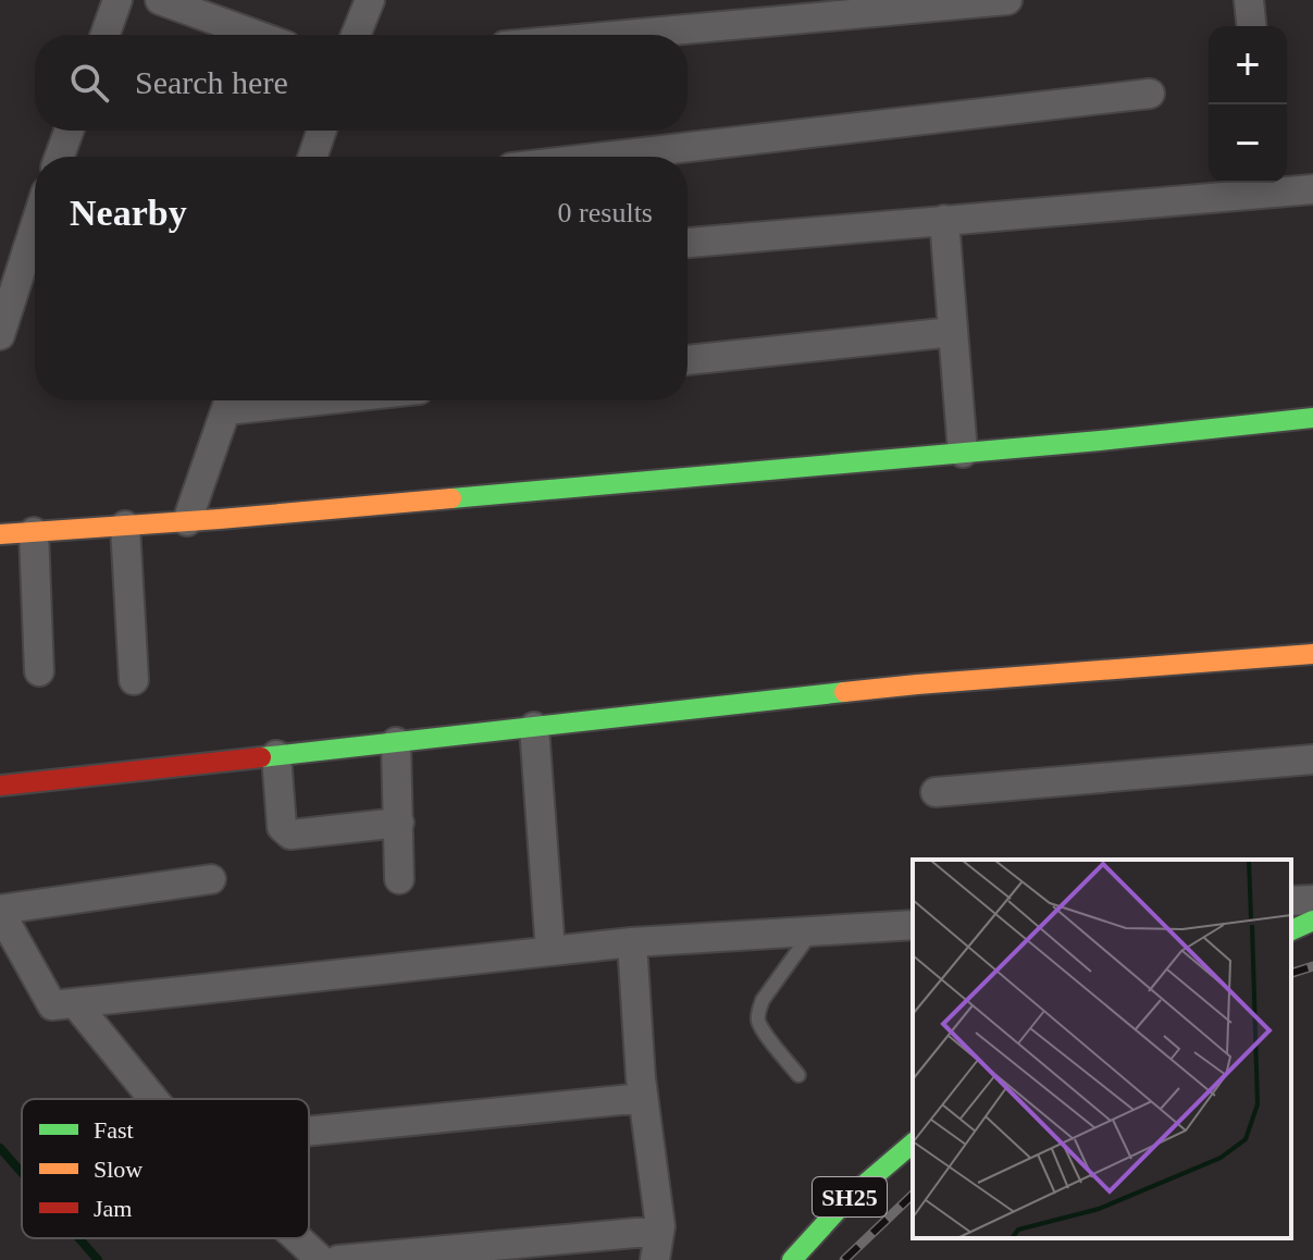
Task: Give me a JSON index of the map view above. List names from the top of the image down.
{
  "streets": {
    "street": ["SH25"]
  },
  "legend": ["Fast", "Slow", "Jam"],
  "page": {
    "map_buttons": ["+", "−"],
    "search": "Search here",
    "heading": ["Nearby", "0 results"]
  }
}
